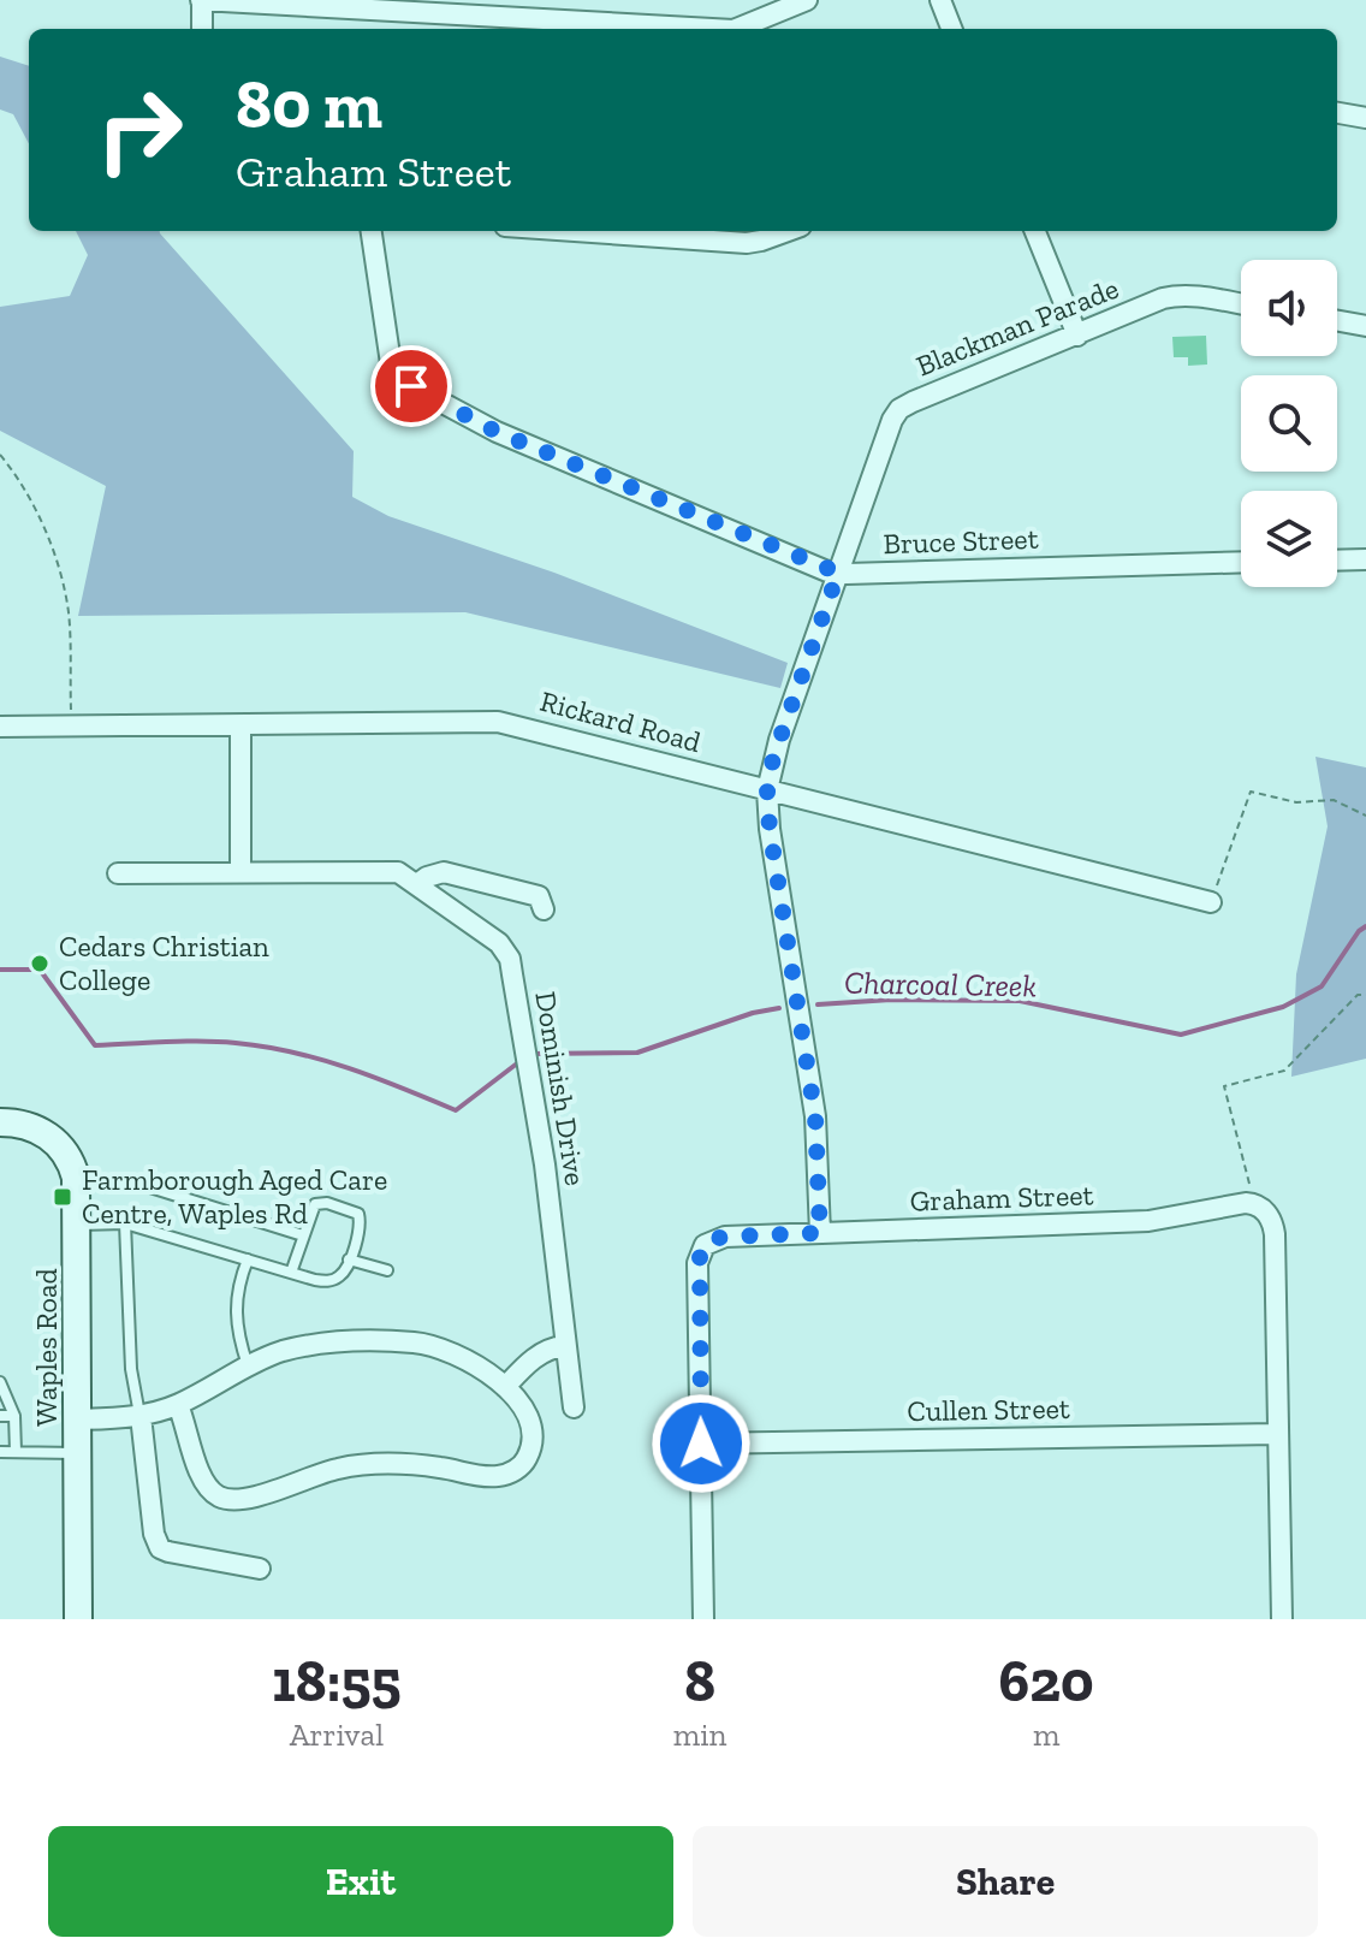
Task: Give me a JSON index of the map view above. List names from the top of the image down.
{
  "streets": {
    "street": [
      "Blackman Parade",
      "Bruce Street",
      "Rickard Road",
      "Dominish Drive",
      "Graham Street",
      "Waples Road",
      "Cullen Street"
    ]
  },
  "crossings": [
    ["Blackman Parade", "Bruce Street"],
    ["Blackman Parade", "Rickard Road"],
    ["Blackman Parade", "Graham Street"],
    ["Graham Street", "Cullen Street"]
  ],
  "water": ["Charcoal Creek"],
  "places": {
    "other": ["Cedars Christian College"],
    "transit": ["Farmborough Aged Care Centre, Waples Rd"]
  },
  "page": {
    "turn": ["80 m", "Graham Street"],
    "eta": [
      "18:55",
      "Arrival",
      "8",
      "min",
      "620",
      "m"
    ],
    "buttons": ["Exit", "Share"]
  }
}
